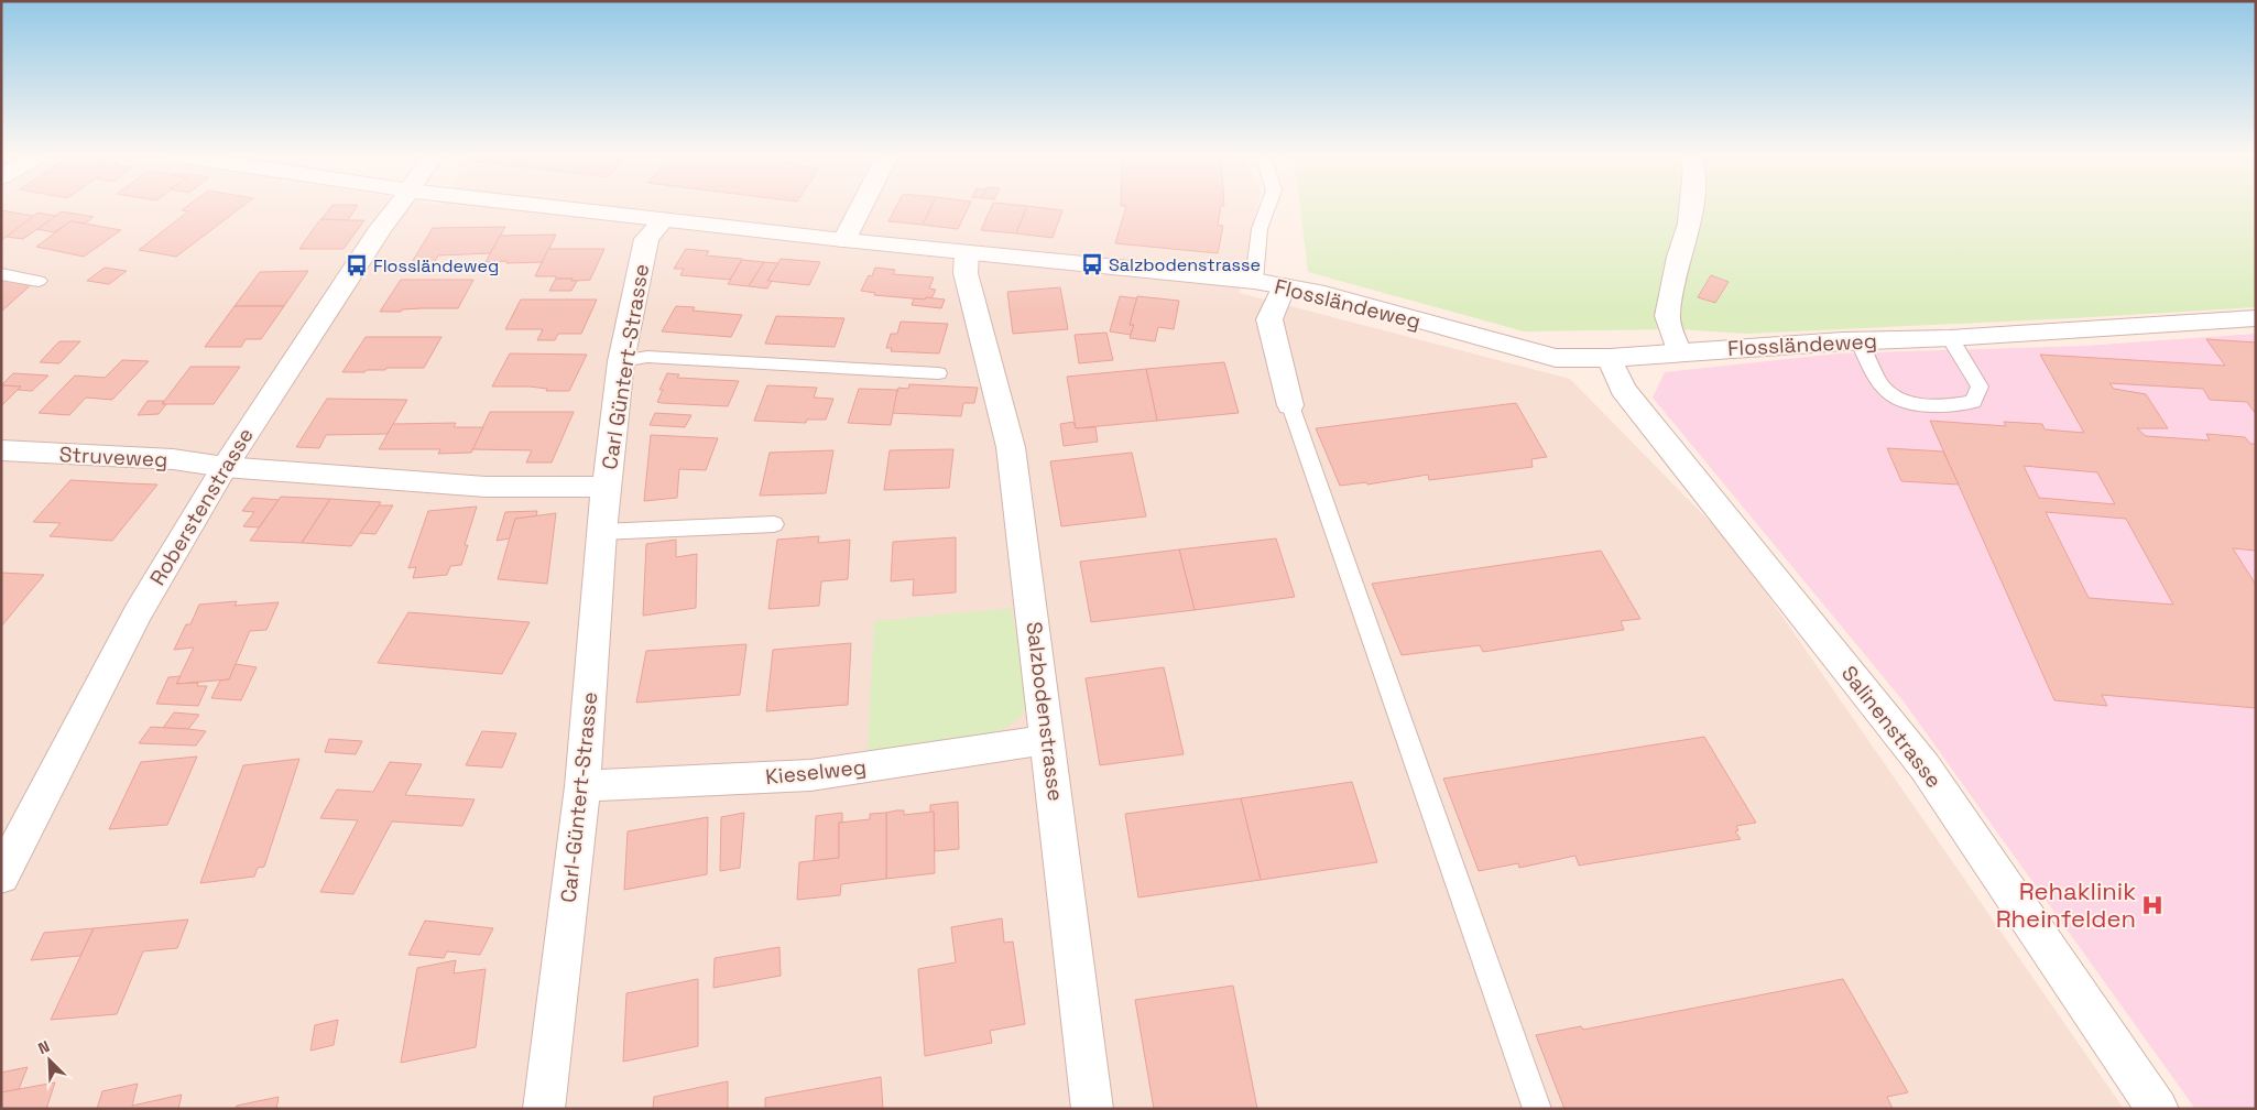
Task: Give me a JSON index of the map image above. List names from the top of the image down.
{
  "streets": {
    "street": [
      "Flossländeweg",
      "Carl Güntert-Strasse",
      "Struveweg",
      "Roberstenstrasse",
      "Salzbodenstrasse",
      "Salinenstrasse",
      "Kieselweg",
      "Carl-Güntert-Strasse"
    ]
  },
  "crossings": [
    ["Flossländeweg", "Carl Güntert-Strasse"],
    ["Flossländeweg", "Salzbodenstrasse"],
    ["Flossländeweg", "Salinenstrasse"],
    ["Carl Güntert-Strasse", "Struveweg"],
    ["Carl Güntert-Strasse", "Carl-Güntert-Strasse"],
    ["Struveweg", "Roberstenstrasse"],
    ["Struveweg", "Carl-Güntert-Strasse"],
    ["Salzbodenstrasse", "Kieselweg"],
    ["Kieselweg", "Carl-Güntert-Strasse"]
  ],
  "places": {
    "bus stop": ["Salzbodenstrasse", "Flossländeweg"],
    "hospital": ["Rehaklinik Rheinfelden"]
  },
  "north": "top left"
}
